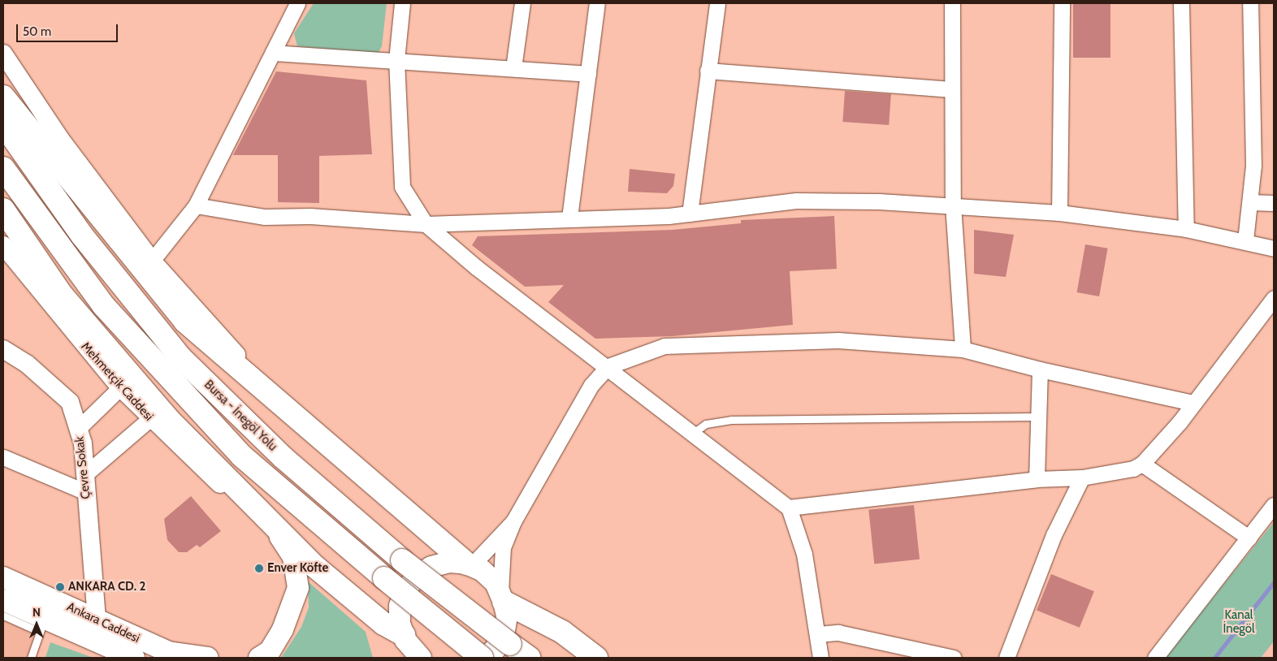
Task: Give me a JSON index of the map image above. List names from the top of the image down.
{
  "streets": {
    "highway": ["Bursa - İnegöl Yolu"],
    "main road": ["Ankara Caddesi"],
    "street": ["Mehmetçik Caddesi", "Çevre Sokak"]
  },
  "crossings": [
    ["Çevre Sokak", "Ankara Caddesi"]
  ],
  "parks": ["Kanal İnegöl"],
  "places": ["Enver Köfte", "ANKARA CD. 2"],
  "scale_bar": "50 m",
  "north": "top"
}
